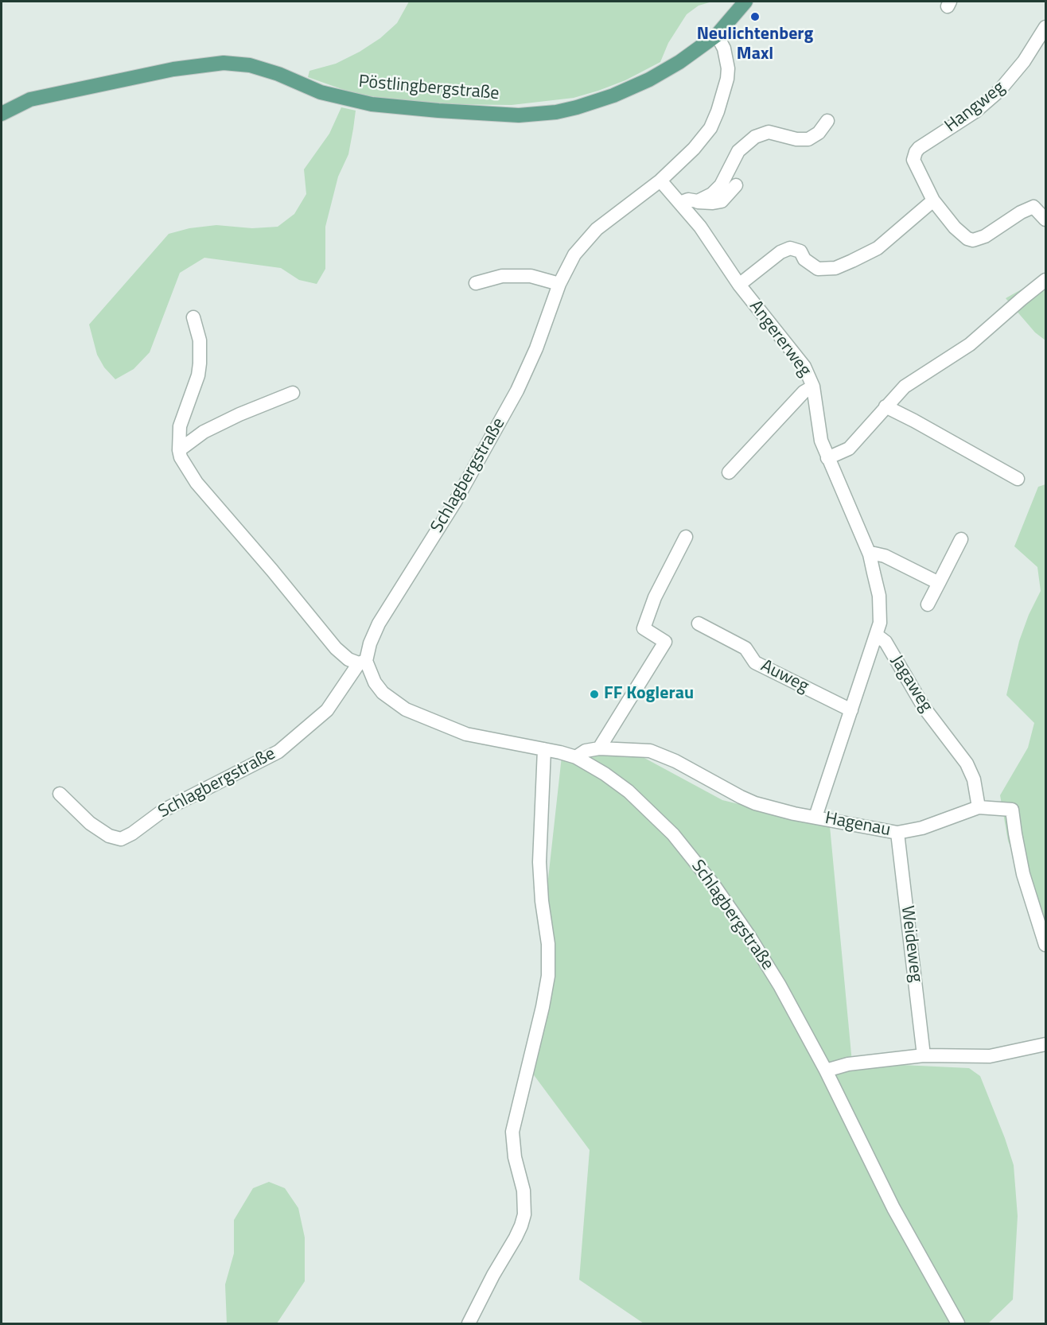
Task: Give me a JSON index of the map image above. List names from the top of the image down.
{
  "streets": {
    "main road": ["Pöstlingbergstraße"],
    "street": [
      "Hangweg",
      "Angererweg",
      "Schlagbergstraße",
      "Auweg",
      "Jagaweg",
      "Hagenau",
      "Weideweg"
    ]
  },
  "crossings": [
    ["Pöstlingbergstraße", "Schlagbergstraße"],
    ["Hangweg", "Angererweg"],
    ["Angererweg", "Schlagbergstraße"],
    ["Schlagbergstraße", "Hagenau"],
    ["Jagaweg", "Hagenau"],
    ["Hagenau", "Weideweg"]
  ],
  "places": ["Neulichtenberg Maxl", "FF Koglerau"]
}
